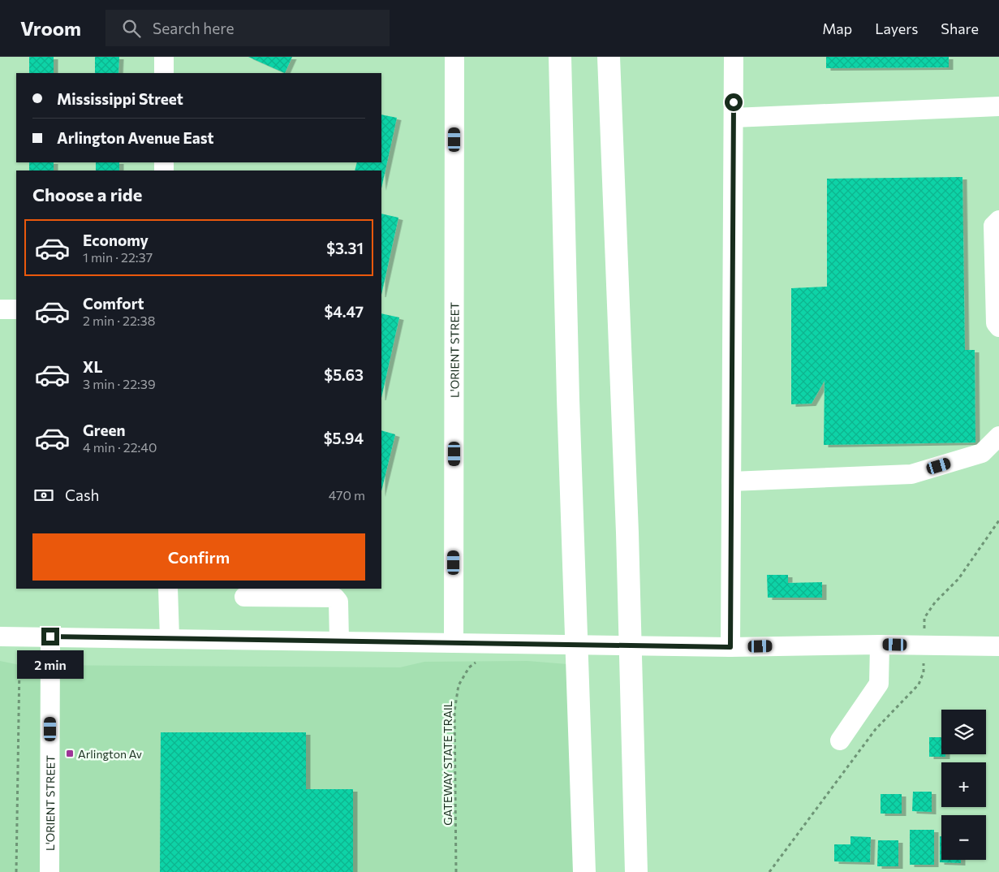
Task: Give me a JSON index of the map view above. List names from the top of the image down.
{
  "streets": {
    "street": ["L'ORIENT STREET"],
    "path": ["GATEWAY STATE TRAIL"]
  },
  "places": {
    "transit": ["Arlington Av"]
  },
  "page": {
    "header": "Vroom",
    "search": "Search here",
    "nav": ["Map", "Layers", "Share"],
    "banner": ["Mississippi Street", "Arlington Avenue East"],
    "heading": "Choose a ride",
    "list": [
      {
        "name": "Economy",
        "note": "1 min · 22:37",
        "value": "$3.31"
      },
      {
        "name": "Comfort",
        "note": "2 min · 22:38",
        "value": "$4.47"
      },
      {
        "name": "XL",
        "note": "3 min · 22:39",
        "value": "$5.63"
      },
      {
        "name": "Green",
        "note": "4 min · 22:40",
        "value": "$5.94"
      }
    ],
    "pay": ["Cash", "470 m"],
    "buttons": "Confirm",
    "bubble": "2 min",
    "map_buttons": ["+", "−"]
  }
}
